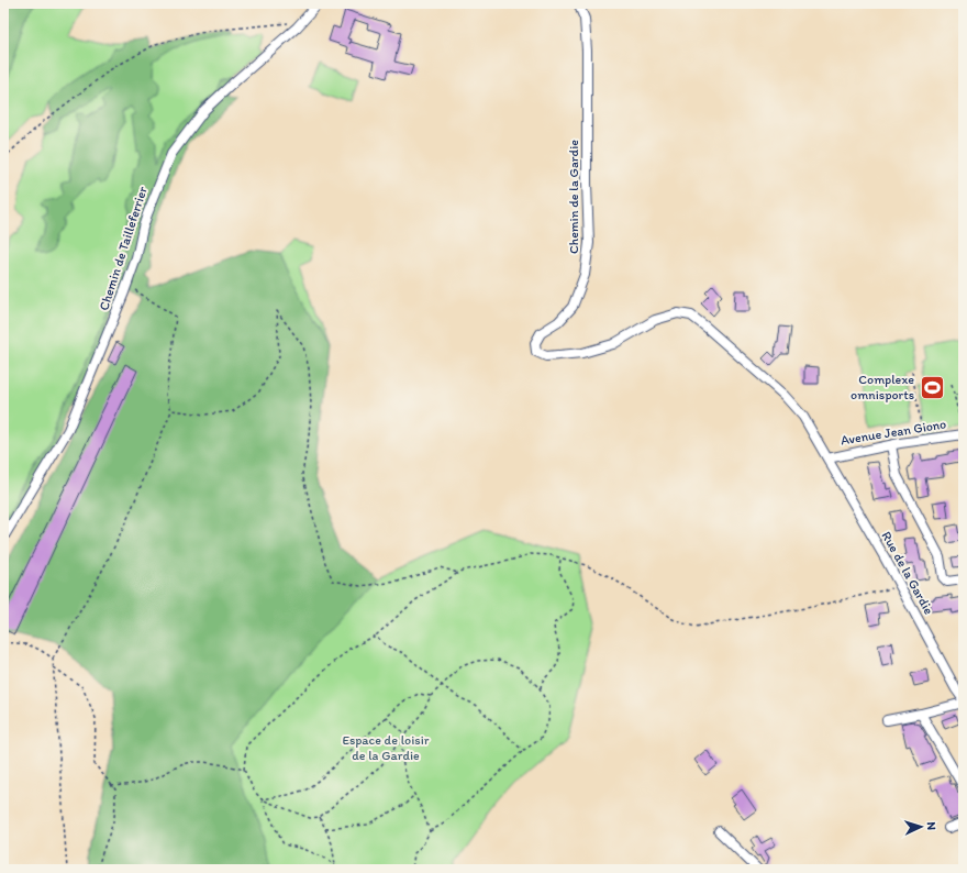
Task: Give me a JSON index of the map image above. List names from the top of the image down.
{
  "streets": {
    "street": [
      "Chemin de la Gardie",
      "Chemin de Tailleferrier",
      "Avenue Jean Giono",
      "Rue de la Gardie"
    ]
  },
  "crossings": [
    ["Chemin de la Gardie", "Avenue Jean Giono"],
    ["Chemin de la Gardie", "Rue de la Gardie"],
    ["Avenue Jean Giono", "Rue de la Gardie"]
  ],
  "parks": ["Espace de loisir de la Gardie"],
  "places": {
    "sports": ["Complexe omnisports"]
  },
  "north": "right"
}
